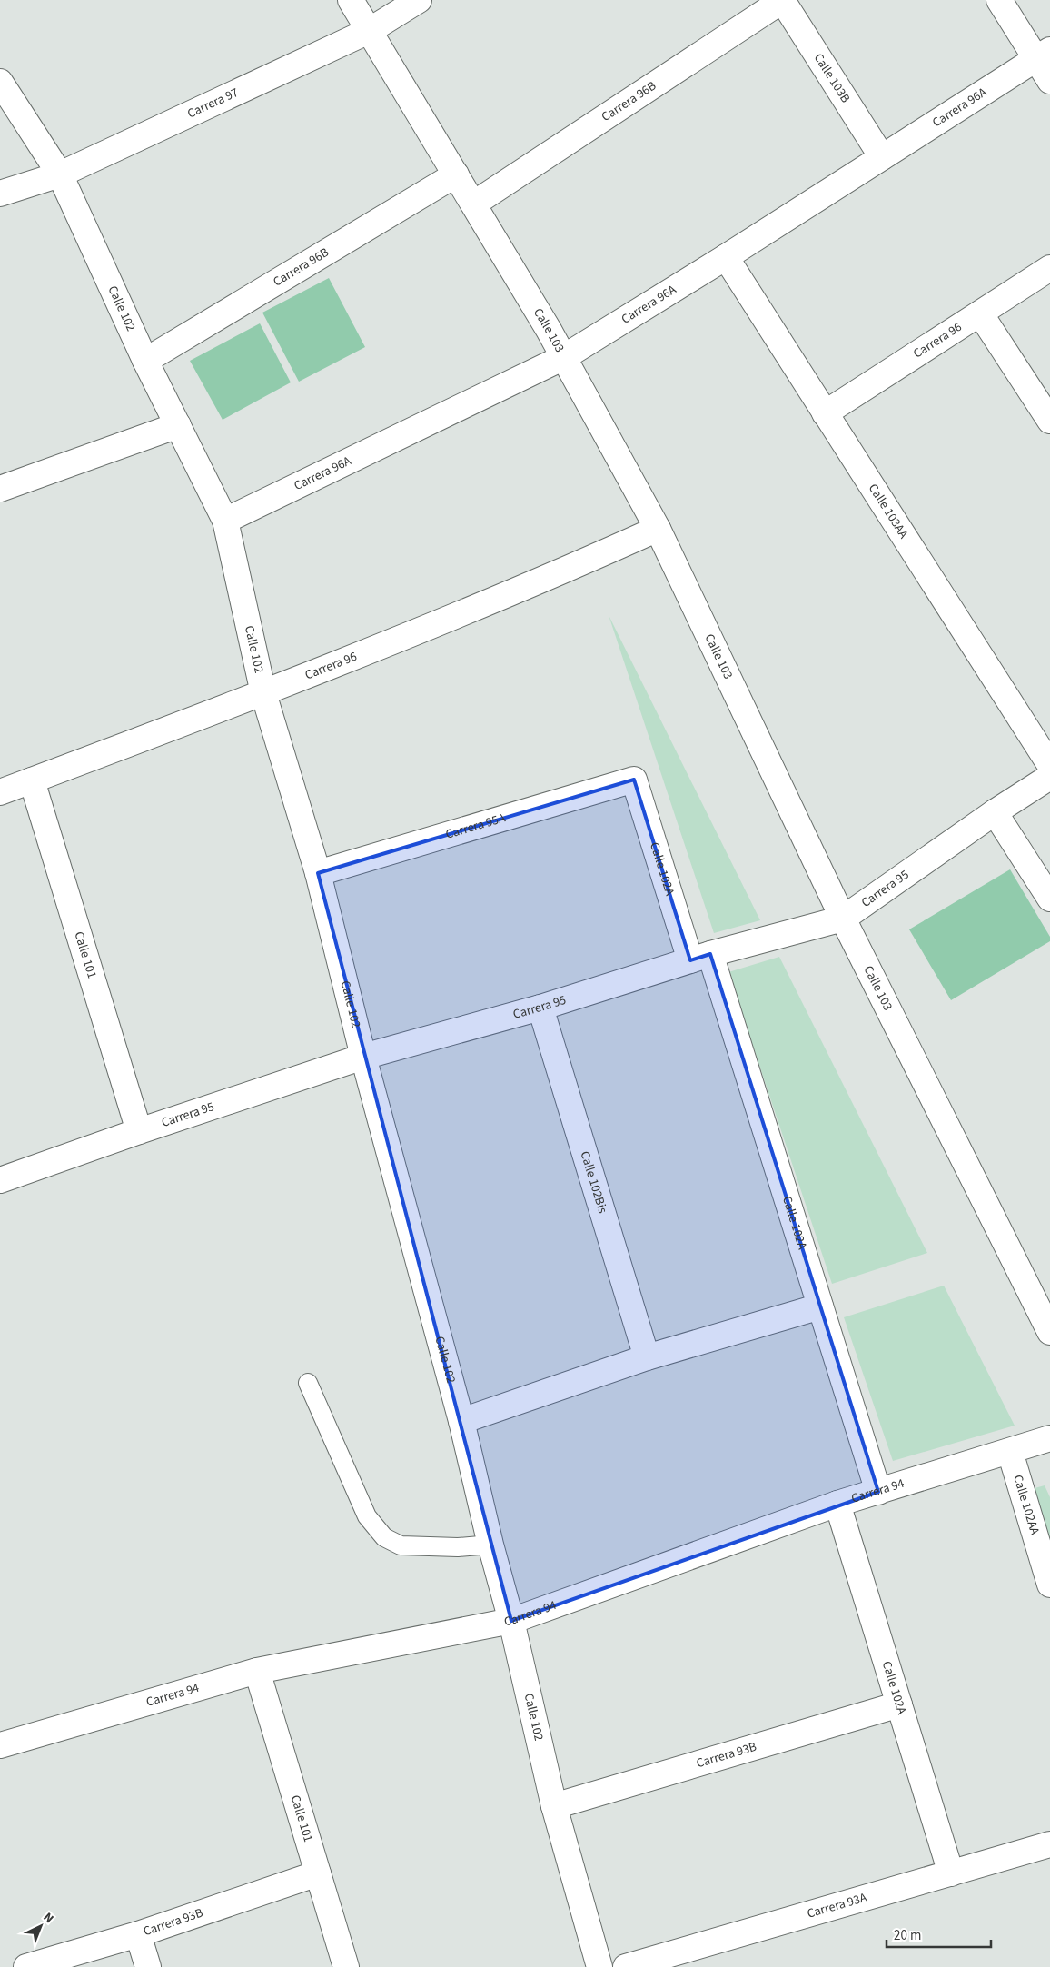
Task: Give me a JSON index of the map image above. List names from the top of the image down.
{
  "streets": {
    "street": [
      "Calle 103B",
      "Carrera 96B",
      "Carrera 97",
      "Carrera 96A",
      "Calle 102",
      "Calle 103",
      "Carrera 96",
      "Calle 103AA",
      "Carrera 95A",
      "Calle 102A",
      "Carrera 95",
      "Calle 101",
      "Calle 102Bis",
      "Carrera 94",
      "Calle 102AA",
      "Carrera 93B",
      "Carrera 93A"
    ]
  },
  "crossings": [
    ["Calle 103B", "Carrera 96B"],
    ["Calle 103B", "Carrera 96A"],
    ["Carrera 96B", "Calle 102"],
    ["Carrera 96B", "Calle 103"],
    ["Carrera 97", "Calle 102"],
    ["Carrera 97", "Calle 103"],
    ["Carrera 96A", "Calle 102"],
    ["Carrera 96A", "Calle 103"],
    ["Carrera 96A", "Calle 103AA"],
    ["Calle 102", "Carrera 96"],
    ["Calle 102", "Carrera 95A"],
    ["Calle 102", "Carrera 95"],
    ["Calle 102", "Carrera 94"],
    ["Calle 102", "Carrera 93B"],
    ["Calle 103", "Carrera 96"],
    ["Calle 103", "Carrera 95"],
    ["Carrera 96", "Calle 103AA"],
    ["Carrera 96", "Calle 101"],
    ["Carrera 95A", "Calle 102A"],
    ["Calle 102A", "Carrera 95"],
    ["Calle 102A", "Carrera 94"],
    ["Calle 102A", "Carrera 93B"],
    ["Calle 102A", "Carrera 93A"],
    ["Carrera 95", "Calle 101"],
    ["Carrera 95", "Calle 102Bis"],
    ["Calle 101", "Carrera 94"],
    ["Calle 101", "Carrera 93B"],
    ["Carrera 94", "Calle 102AA"]
  ],
  "scale_bar": "20 m",
  "north": "top right"
}
